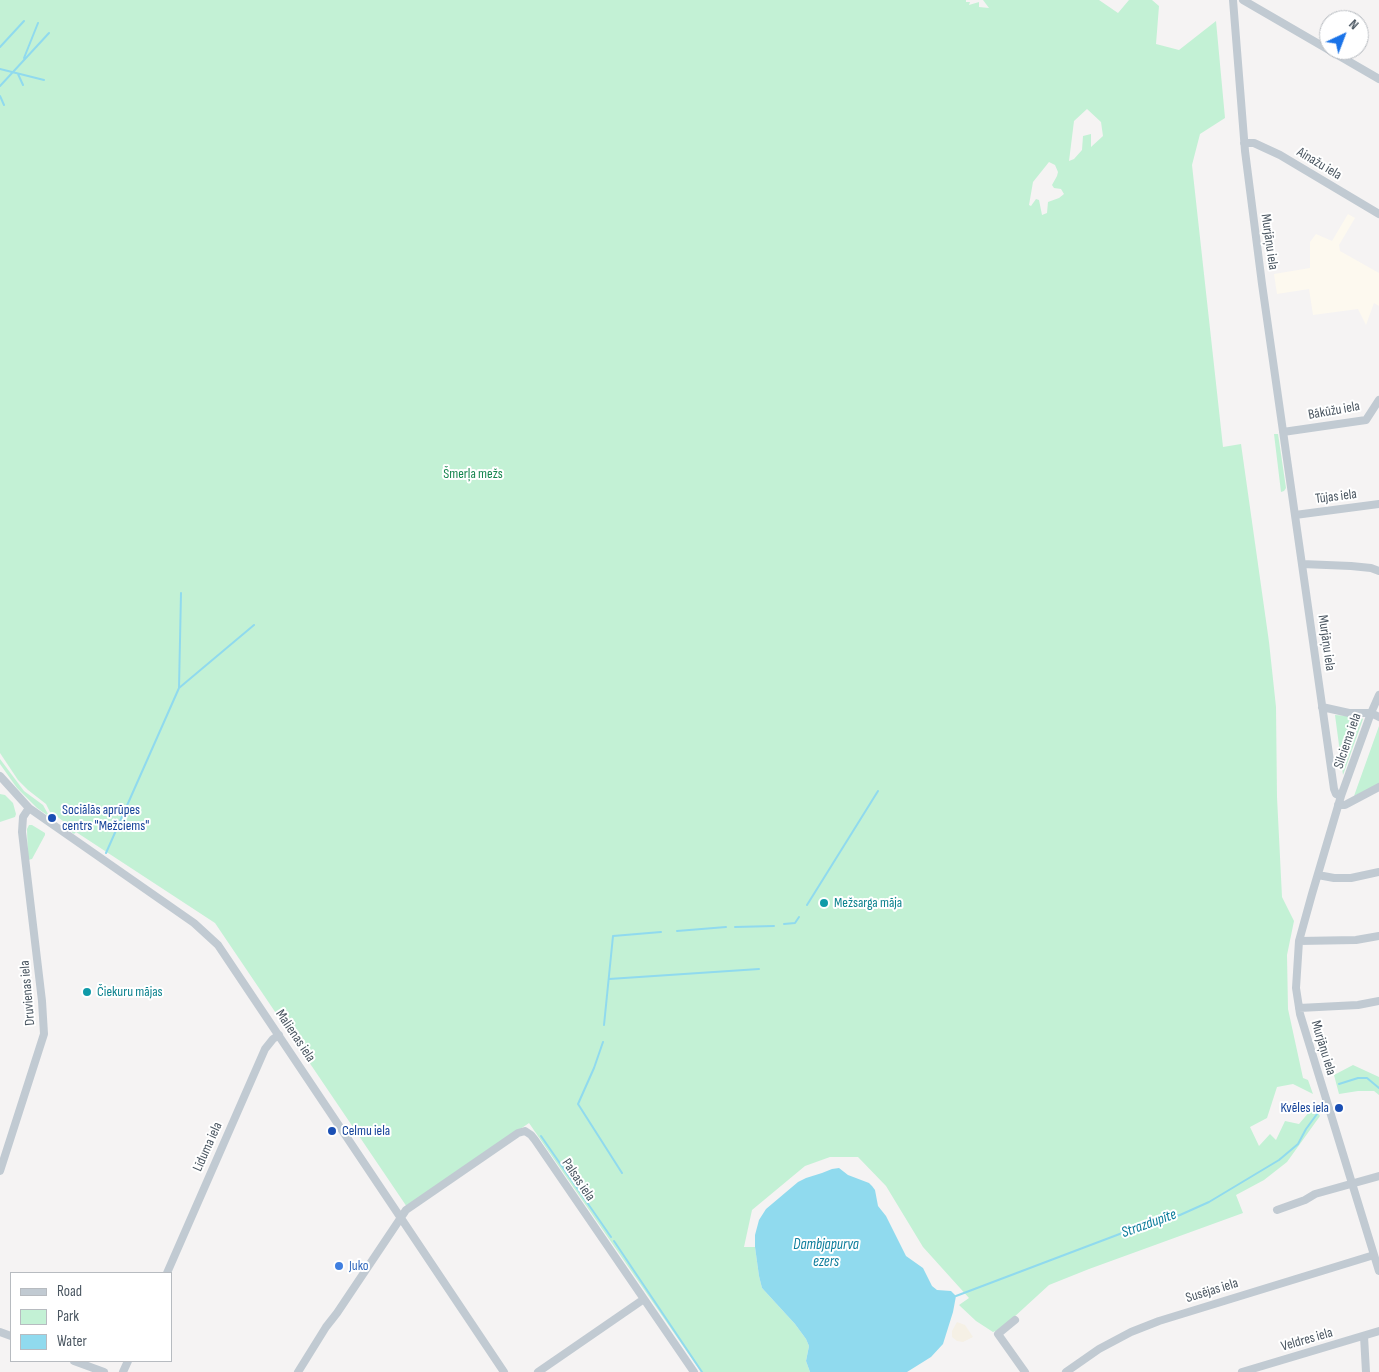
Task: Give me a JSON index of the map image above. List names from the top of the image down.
{
  "streets": {
    "street": [
      "Ainažu iela",
      "Murjāņu iela",
      "Bākūžu iela",
      "Tūjas iela",
      "Silciema iela",
      "Druvienas iela",
      "Malienas iela",
      "Līduma iela",
      "Palsas iela",
      "Susējas iela",
      "Veldres iela"
    ]
  },
  "crossings": [
    ["Ainažu iela", "Murjāņu iela"],
    ["Murjāņu iela", "Bākūžu iela"],
    ["Murjāņu iela", "Tūjas iela"],
    ["Murjāņu iela", "Silciema iela"],
    ["Murjāņu iela", "Susējas iela"],
    ["Druvienas iela", "Malienas iela"],
    ["Malienas iela", "Līduma iela"],
    ["Malienas iela", "Palsas iela"]
  ],
  "water": ["Strazdupīte", "Dambjapurva ezers"],
  "parks": ["Šmerļa mežs"],
  "places": [
    "Sociālās aprūpes centrs \"Mežciems\"",
    "Mežsarga māja",
    "Čiekuru mājas",
    "Kvēles iela",
    "Celmu iela",
    "Juko"
  ],
  "legend": ["Road", "Park", "Water"],
  "north": "top right"
}
